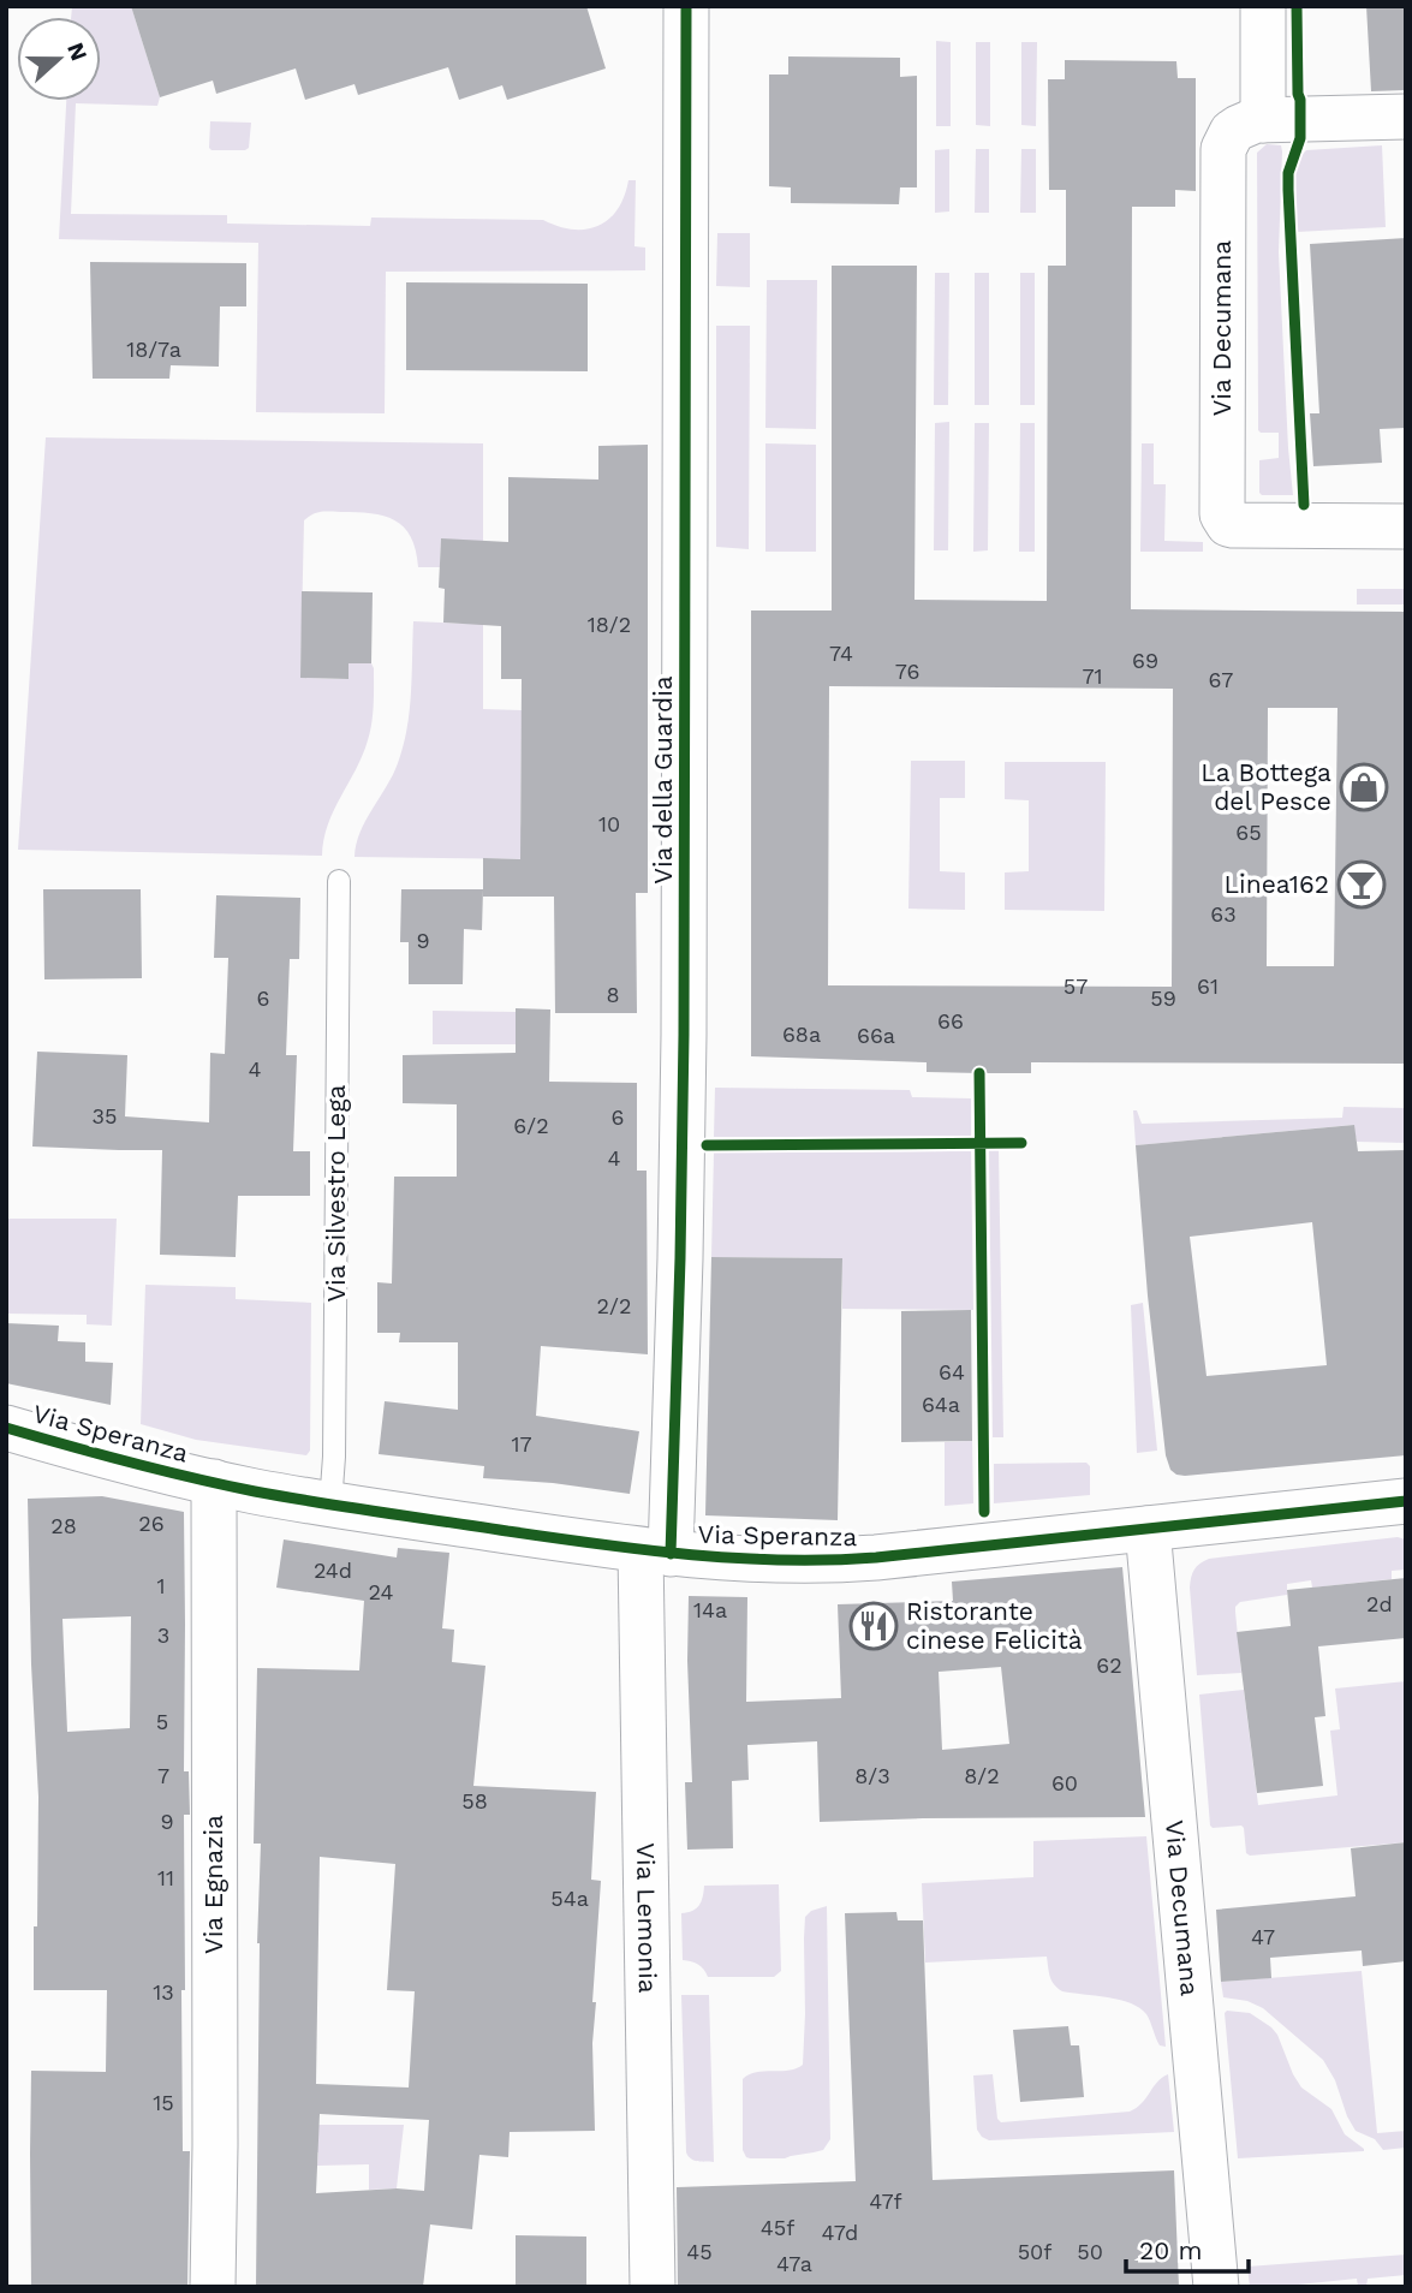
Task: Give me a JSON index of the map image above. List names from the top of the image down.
{
  "streets": {
    "street": [
      "Via Decumana",
      "Via della Guardia",
      "Via Speranza",
      "Via Egnazia",
      "Via Lemonia"
    ],
    "lane": ["Via Silvestro Lega"]
  },
  "crossings": [
    ["Via Decumana", "Via Speranza"],
    ["Via della Guardia", "Via Speranza"],
    ["Via della Guardia", "Via Lemonia"],
    ["Via Silvestro Lega", "Via Speranza"],
    ["Via Speranza", "Via Egnazia"],
    ["Via Speranza", "Via Lemonia"]
  ],
  "places": {
    "shop": ["La Bottega del Pesce"],
    "bar": ["Linea162"],
    "restaurant": ["Ristorante cinese Felicità"]
  },
  "house_numbers": [
    "18/7a",
    "18/2",
    "74",
    "69",
    "76",
    "71",
    "67",
    "10",
    "65",
    "63",
    "9",
    "57",
    "61",
    "8",
    "6",
    "59",
    "66",
    "68a",
    "66a",
    "4",
    "35",
    "6",
    "6/2",
    "4",
    "2/2",
    "64",
    "64a",
    "17",
    "26",
    "28",
    "24d",
    "1",
    "24",
    "2d",
    "14a",
    "3",
    "62",
    "5",
    "7",
    "8/3",
    "8/2",
    "60",
    "58",
    "9",
    "11",
    "54a",
    "47",
    "13",
    "15",
    "47f",
    "45f",
    "47d",
    "45",
    "50f",
    "50",
    "47a"
  ],
  "scale_bar": "20 m",
  "north": "right"
}
